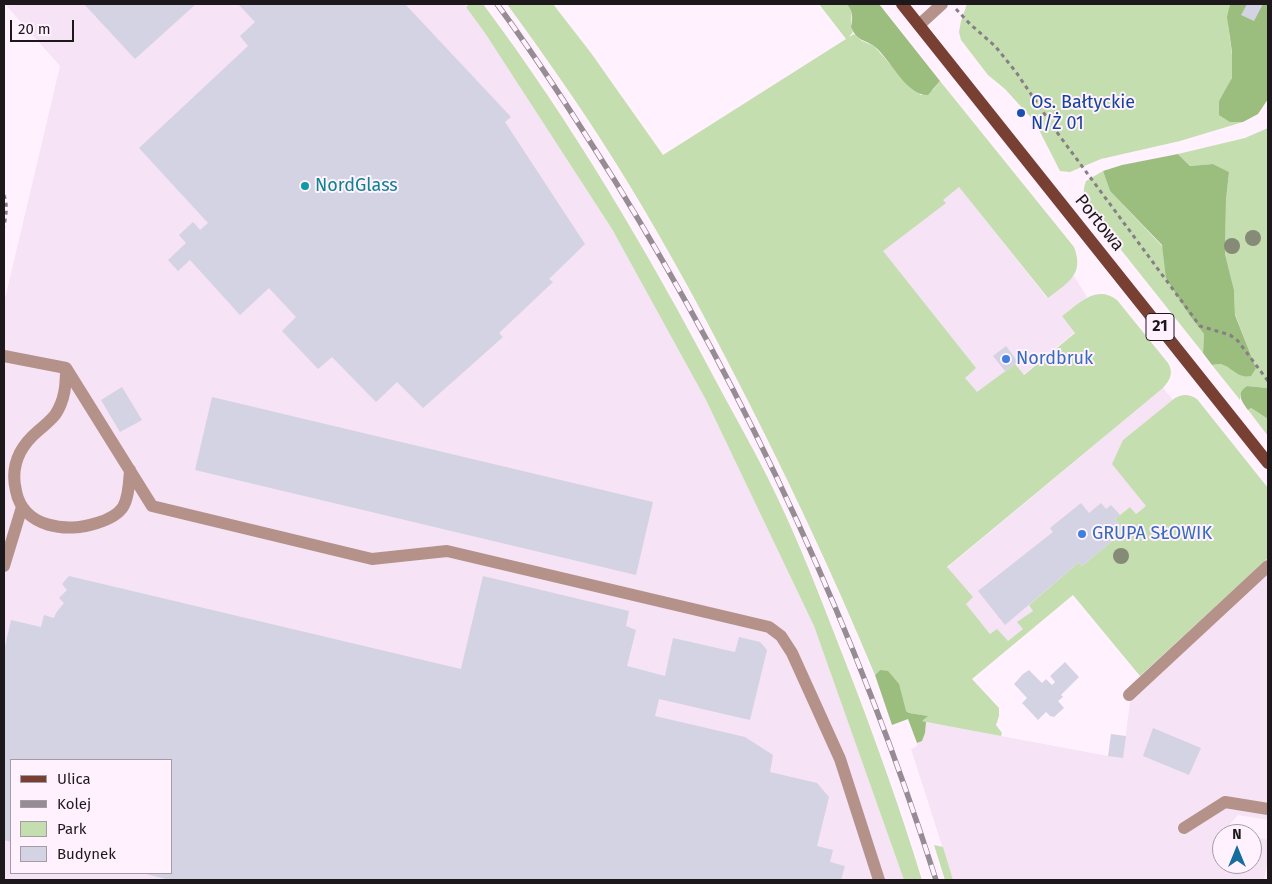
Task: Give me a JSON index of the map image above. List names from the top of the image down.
{
  "streets": {
    "main road": ["Portowa", "21"]
  },
  "places": [
    "Os. Bałtyckie N/Ż 01",
    "NordGlass",
    "Nordbruk",
    "GRUPA SŁOWIK"
  ],
  "legend": [
    "Ulica",
    "Kolej",
    "Park",
    "Budynek"
  ],
  "scale_bar": "20 m",
  "north": "top"
}
